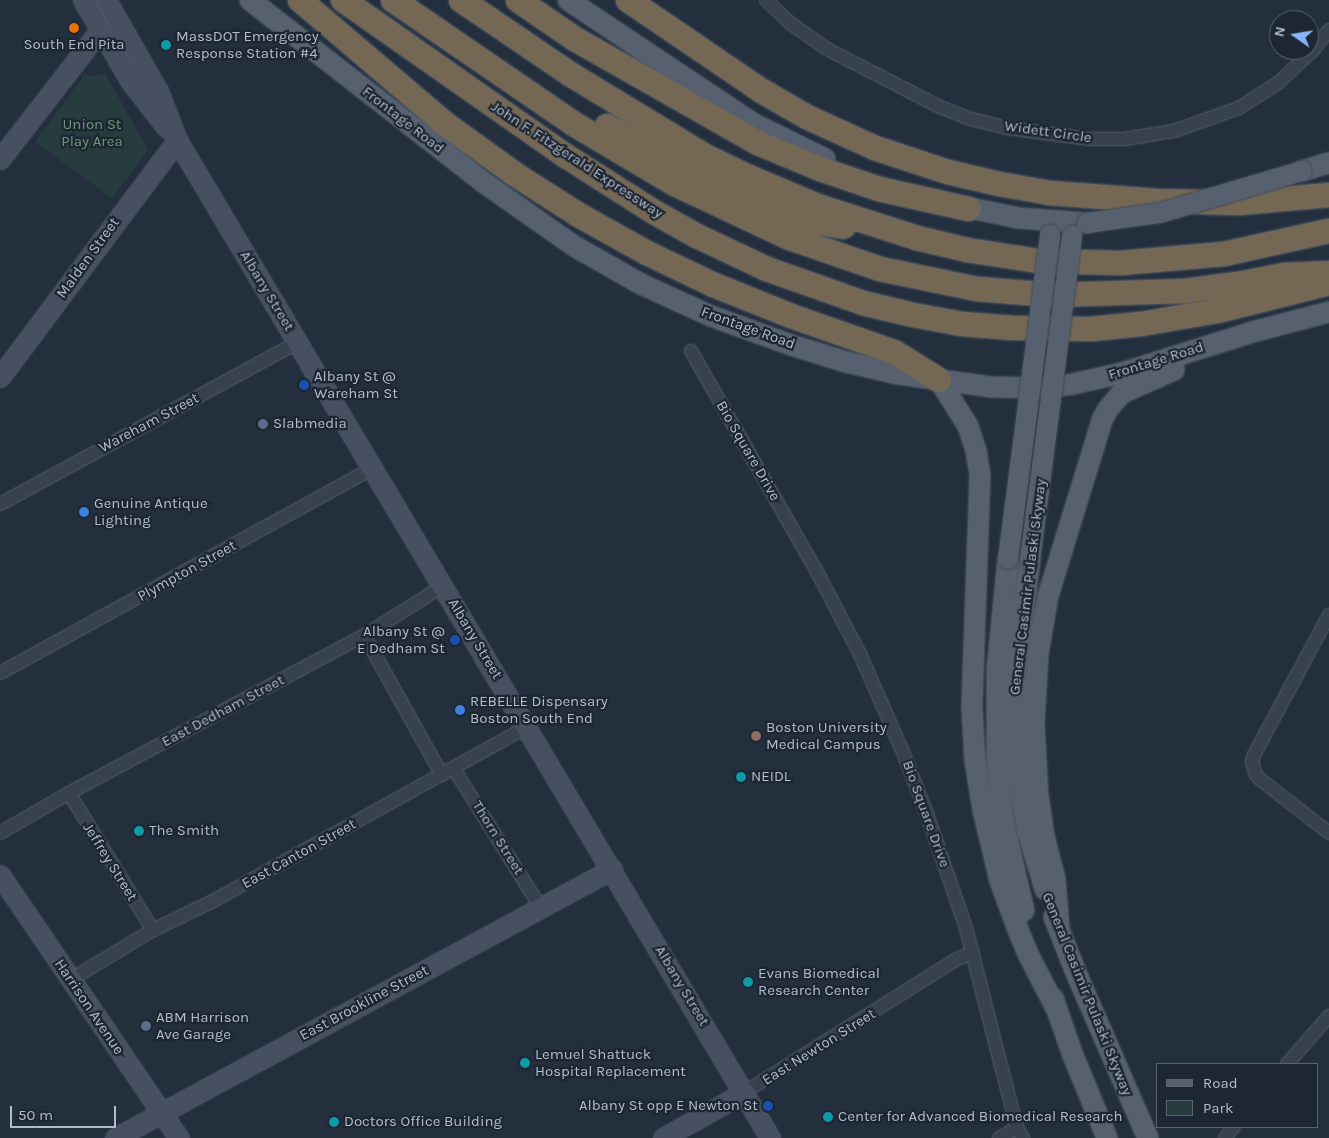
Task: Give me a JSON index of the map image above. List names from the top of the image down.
{
  "streets": {
    "highway": ["John F. Fitzgerald Expressway"],
    "main road": [
      "Frontage Road",
      "Malden Street",
      "Albany Street",
      "General Casimir Pulaski Skyway",
      "East Brookline Street",
      "Harrison Avenue",
      "East Newton Street"
    ],
    "street": [
      "Widett Circle",
      "Wareham Street",
      "Bio Square Drive",
      "Plympton Street",
      "East Dedham Street",
      "Thorn Street",
      "East Canton Street",
      "Jeffrey Street"
    ]
  },
  "crossings": [
    ["Malden Street", "Albany Street"],
    ["Albany Street", "Wareham Street"],
    ["Albany Street", "Plympton Street"],
    ["Albany Street", "East Dedham Street"],
    ["Albany Street", "East Canton Street"],
    ["Albany Street", "East Brookline Street"],
    ["Albany Street", "East Newton Street"],
    ["Bio Square Drive", "East Newton Street"],
    ["East Dedham Street", "Jeffrey Street"],
    ["Thorn Street", "East Canton Street"],
    ["Thorn Street", "East Brookline Street"],
    ["East Canton Street", "Jeffrey Street"],
    ["East Canton Street", "Harrison Avenue"],
    ["East Brookline Street", "Harrison Avenue"]
  ],
  "parks": ["Union St Play Area"],
  "places": [
    "South End Pita",
    "MassDOT Emergency Response Station #4",
    "Albany St @ Wareham St",
    "Slabmedia",
    "Genuine Antique Lighting",
    "Albany St @ E Dedham St",
    "REBELLE Dispensary Boston South End",
    "Boston University Medical Campus",
    "NEIDL",
    "The Smith",
    "Evans Biomedical Research Center",
    "ABM Harrison Ave Garage",
    "Lemuel Shattuck Hospital Replacement",
    "Albany St opp E Newton St",
    "Center for Advanced Biomedical Research",
    "Doctors Office Building"
  ],
  "legend": ["Road", "Park"],
  "scale_bar": "50 m",
  "north": "left"
}
